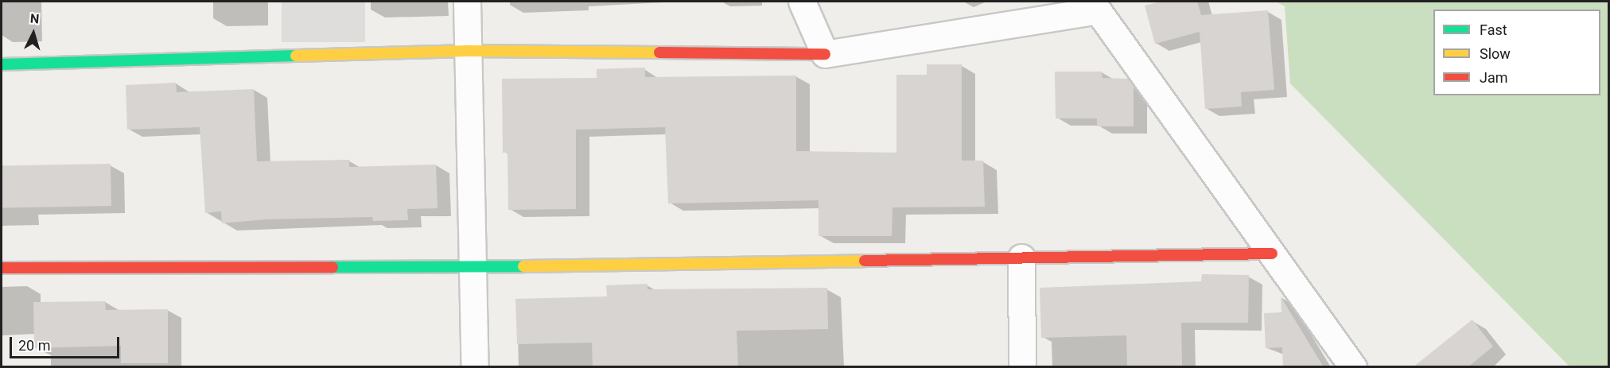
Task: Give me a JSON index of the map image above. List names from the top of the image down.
{
  "legend": ["Fast", "Slow", "Jam"],
  "scale_bar": "20 m",
  "north": "top"
}
